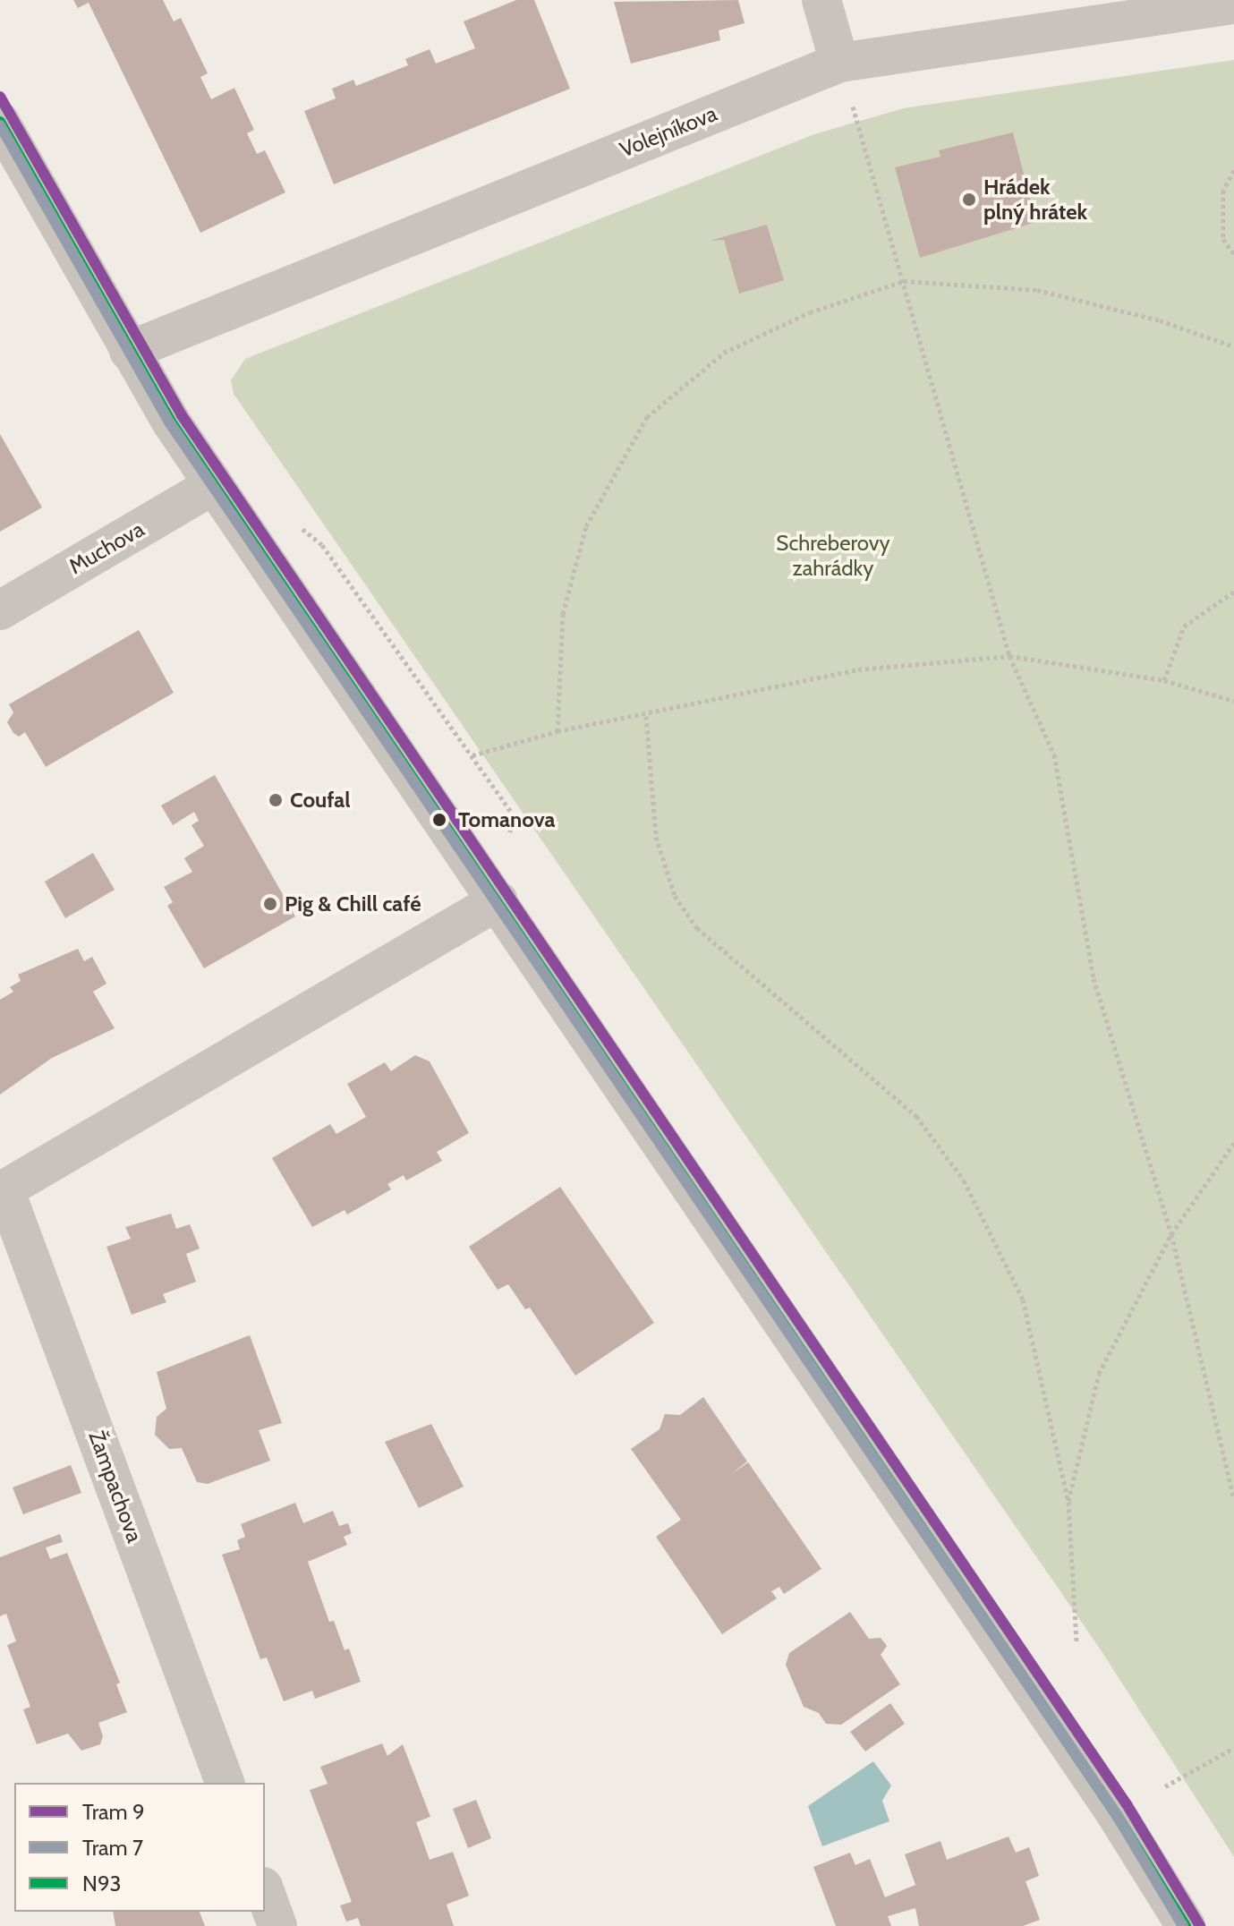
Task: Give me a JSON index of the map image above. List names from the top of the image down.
{
  "streets": {
    "street": ["Volejníkova", "Muchova", "Žampachova"]
  },
  "parks": ["Schreberovy zahrádky"],
  "places": [
    "Hrádek plný hrátek",
    "Coufal",
    "Tomanova",
    "Pig & Chill café"
  ],
  "lines": ["tram line 9", "transit line N93", "tram line 7"],
  "legend": ["Tram 9", "Tram 7", "N93"]
}
